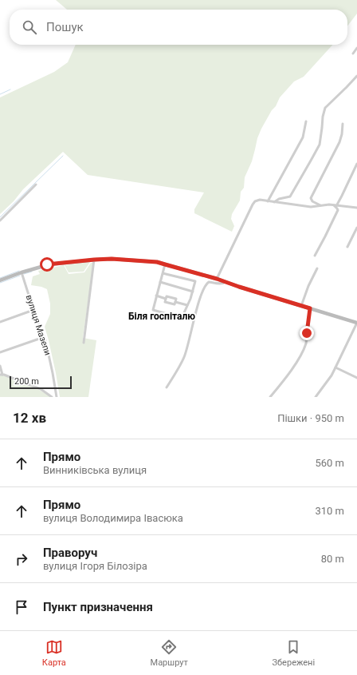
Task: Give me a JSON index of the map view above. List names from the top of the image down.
{
  "streets": {
    "street": ["вулиця Мазепи"]
  },
  "districts": ["Біля госпіталю"],
  "scale_bar": "200 m",
  "page": {
    "search": "Пошук",
    "scale": "200 m",
    "heading": ["12 хв", "Пішки · 950 m"],
    "list": [
      ["Прямо", "Винниківська вулиця", "560 m"],
      ["Прямо", "вулиця Володимира Івасюка", "310 m"],
      ["Праворуч", "вулиця Ігоря Білозіра", "80 m"],
      "Пункт призначення"
    ],
    "nav": ["Карта", "Маршрут", "Збережені"]
  }
}
